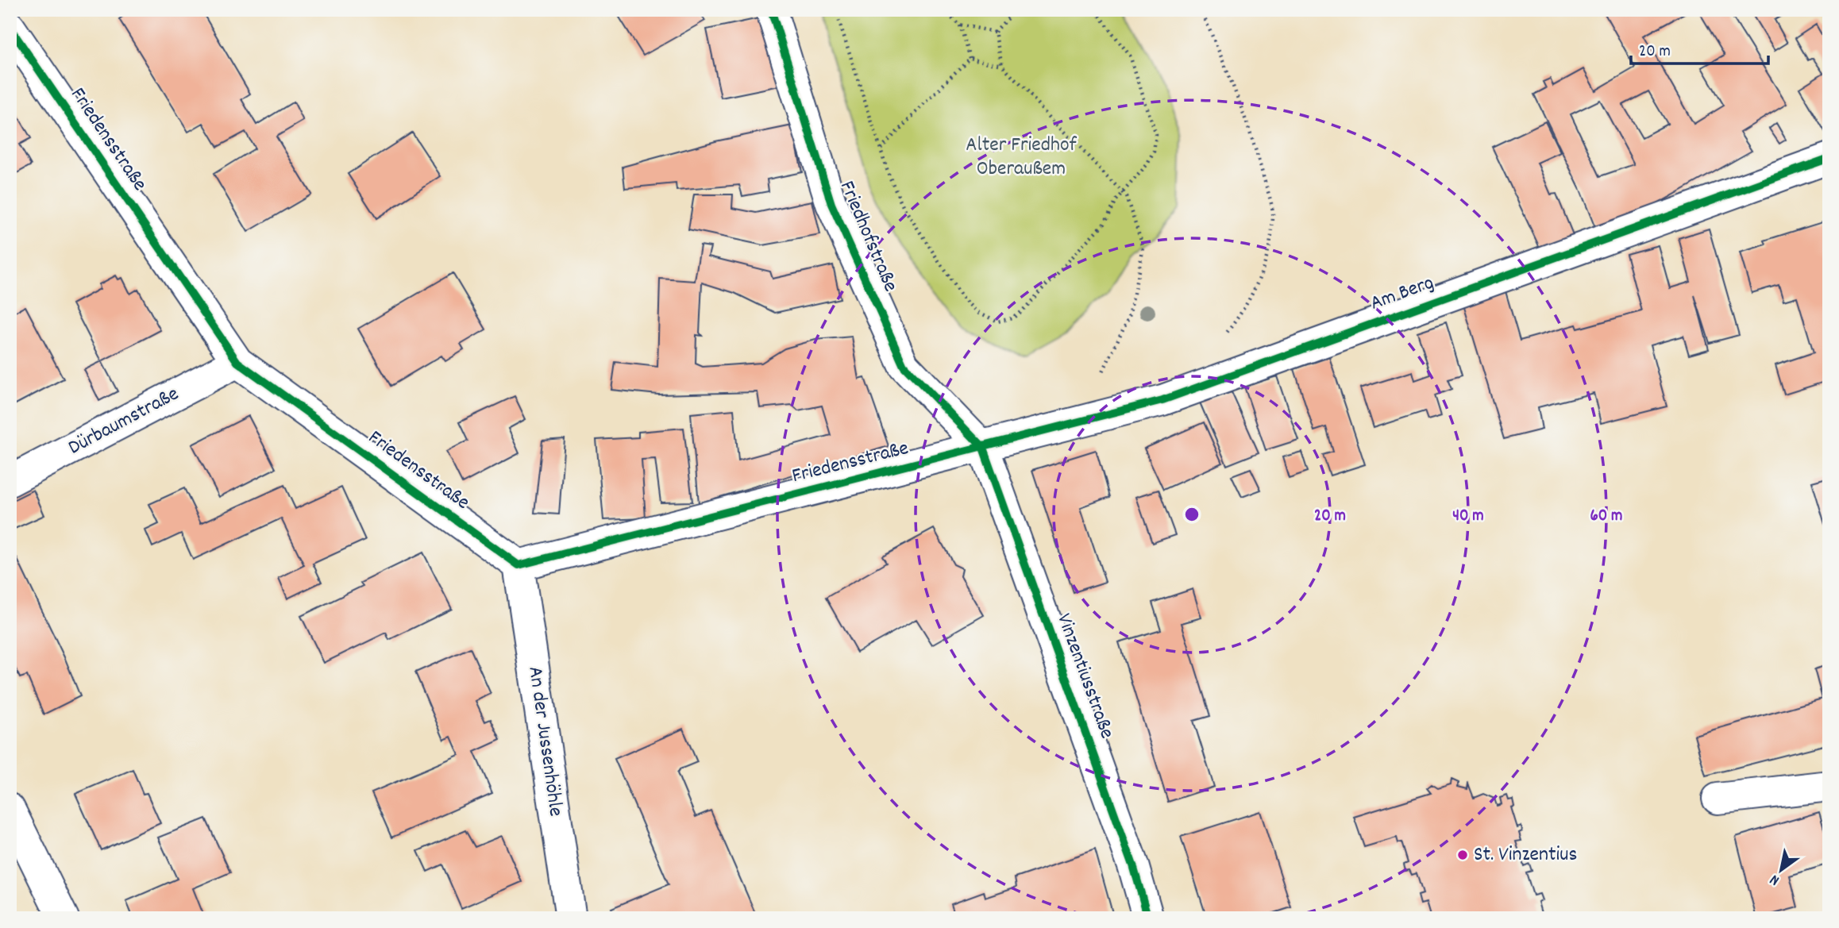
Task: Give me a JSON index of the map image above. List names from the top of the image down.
{
  "streets": {
    "street": [
      "Friedensstraße",
      "Friedhofstraße",
      "Am Berg",
      "Dürbaumstraße",
      "Vinzentiusstraße",
      "An der Jussenhöhle"
    ]
  },
  "crossings": [
    ["Friedensstraße", "Friedhofstraße"],
    ["Friedensstraße", "Am Berg"],
    ["Friedensstraße", "Dürbaumstraße"],
    ["Friedensstraße", "Vinzentiusstraße"],
    ["Friedensstraße", "An der Jussenhöhle"],
    ["Friedhofstraße", "Am Berg"],
    ["Friedhofstraße", "Vinzentiusstraße"],
    ["Am Berg", "Vinzentiusstraße"]
  ],
  "parks": ["Alter Friedhof Oberaußem"],
  "places": ["St. Vinzentius"],
  "scale_bar": "20 m",
  "north": "bottom left",
  "rings": ["20 m", "40 m", "60 m"]
}
